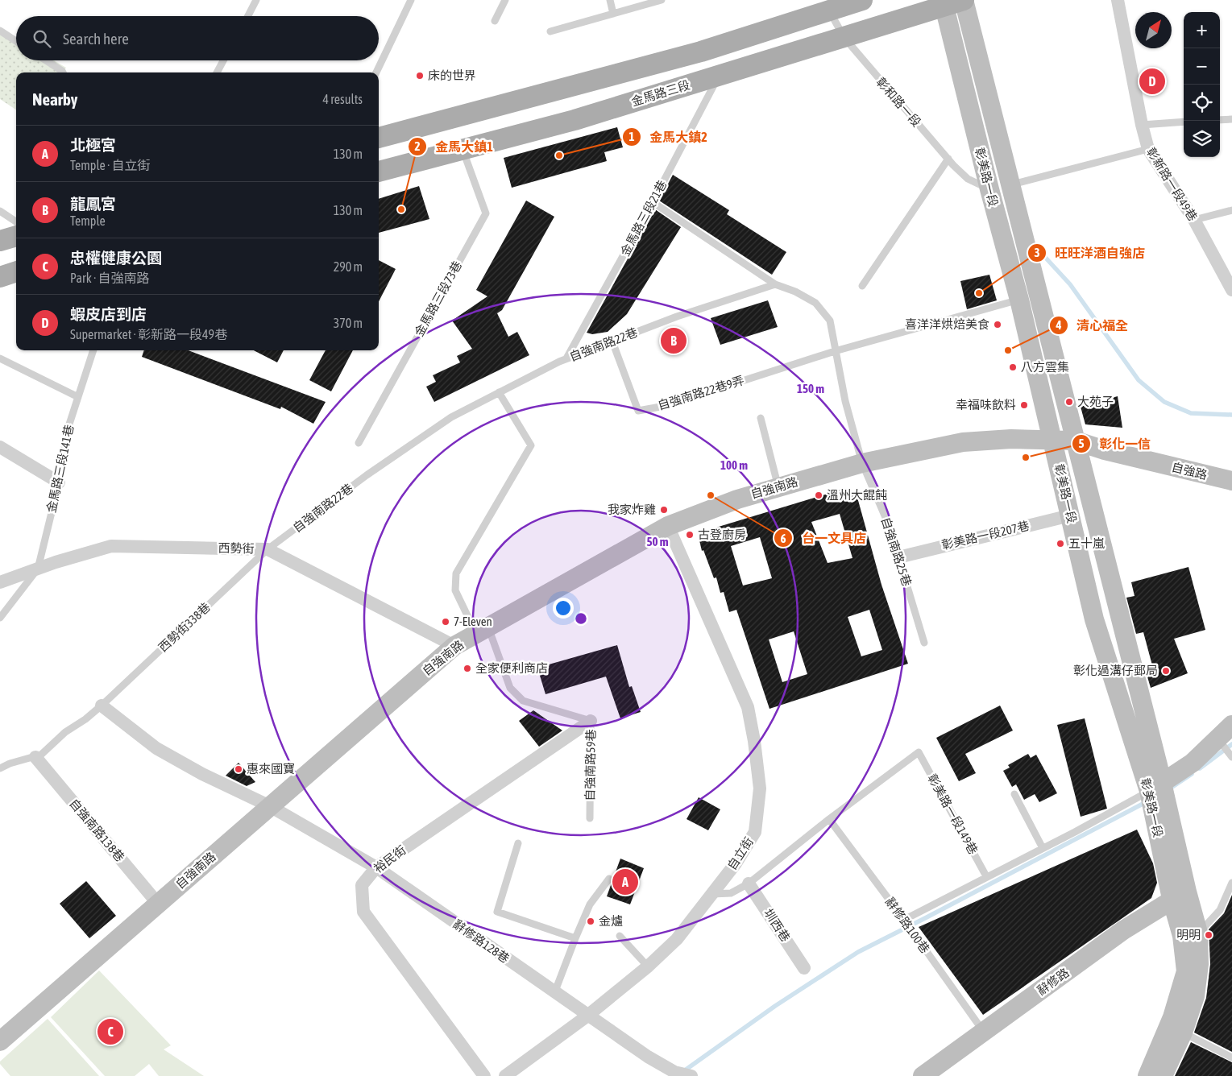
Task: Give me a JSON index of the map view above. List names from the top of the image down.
{
  "streets": {
    "main road": ["金馬路三段"],
    "street": [
      "彰美路一段",
      "彰新路一段49巷",
      "自強路",
      "自強南路",
      "彰美路一段207巷",
      "西勢街",
      "自強南路138巷",
      "自立街",
      "裕民街",
      "圳西巷",
      "辭修路128巷",
      "辭修路"
    ],
    "lane": [
      "彰和路一段",
      "金馬路三段21巷",
      "金馬路三段73巷",
      "自強南路22巷",
      "自強南路22巷9弄",
      "金馬路三段141巷",
      "自強南路25巷",
      "西勢街338巷",
      "自強南路59巷",
      "彰美路一段149巷",
      "辭修路100巷"
    ]
  },
  "crossings": [
    ["金馬路三段", "彰和路一段"],
    ["金馬路三段", "彰美路一段"],
    ["金馬路三段", "金馬路三段21巷"],
    ["金馬路三段", "金馬路三段73巷"],
    ["彰和路一段", "彰美路一段"],
    ["彰美路一段", "自強路"],
    ["彰美路一段", "自強南路"],
    ["彰美路一段", "彰美路一段207巷"],
    ["彰美路一段", "辭修路"],
    ["金馬路三段21巷", "自強南路22巷"],
    ["自強南路22巷", "自強南路22巷9弄"],
    ["自強南路22巷", "西勢街"],
    ["自強南路22巷", "西勢街338巷"],
    ["自強南路22巷", "自強南路59巷"],
    ["金馬路三段141巷", "西勢街"],
    ["自強路", "自強南路"],
    ["自強南路", "西勢街"],
    ["自強南路", "自強南路25巷"],
    ["自強南路", "自強南路59巷"],
    ["自強南路", "自強南路138巷"],
    ["自強南路", "自立街"],
    ["自強南路", "辭修路128巷"],
    ["西勢街", "西勢街338巷"],
    ["西勢街338巷", "自強南路138巷"],
    ["西勢街338巷", "辭修路128巷"],
    ["自強南路59巷", "裕民街"],
    ["彰美路一段149巷", "辭修路100巷"],
    ["自立街", "辭修路128巷"],
    ["裕民街", "辭修路128巷"],
    ["辭修路100巷", "辭修路"]
  ],
  "places": [
    "床的世界",
    "金馬大鎮2",
    "金馬大鎮1",
    "旺旺洋酒自強店",
    "喜洋洋烘焙美食",
    "清心福全",
    "八方雲集",
    "大苑子",
    "幸福味飲料",
    "彰化一信",
    "台一文具店",
    "溫州大餛飩",
    "我家炸雞",
    "古登廚房",
    "五十嵐",
    "7-Eleven",
    "全家便利商店",
    "彰化過溝仔郵局",
    "惠來國寶",
    "金爐",
    "明明"
  ],
  "north": "top right",
  "page": {
    "map_buttons": ["+", "−"],
    "search": "Search here",
    "pins": [
      "D",
      "B",
      "A",
      "C"
    ],
    "heading": ["Nearby", "4 results"],
    "list": [
      {
        "mark": "A",
        "name": "北極宮",
        "note": "Temple · 自立街",
        "value": "130 m"
      },
      {
        "mark": "B",
        "name": "龍鳳宮",
        "note": "Temple",
        "value": "130 m"
      },
      {
        "mark": "C",
        "name": "忠權健康公園",
        "note": "Park · 自強南路",
        "value": "290 m"
      },
      {
        "mark": "D",
        "name": "蝦皮店到店",
        "note": "Supermarket · 彰新路一段49巷",
        "value": "370 m"
      }
    ]
  },
  "rings": ["150 m", "100 m", "50 m"]
}
